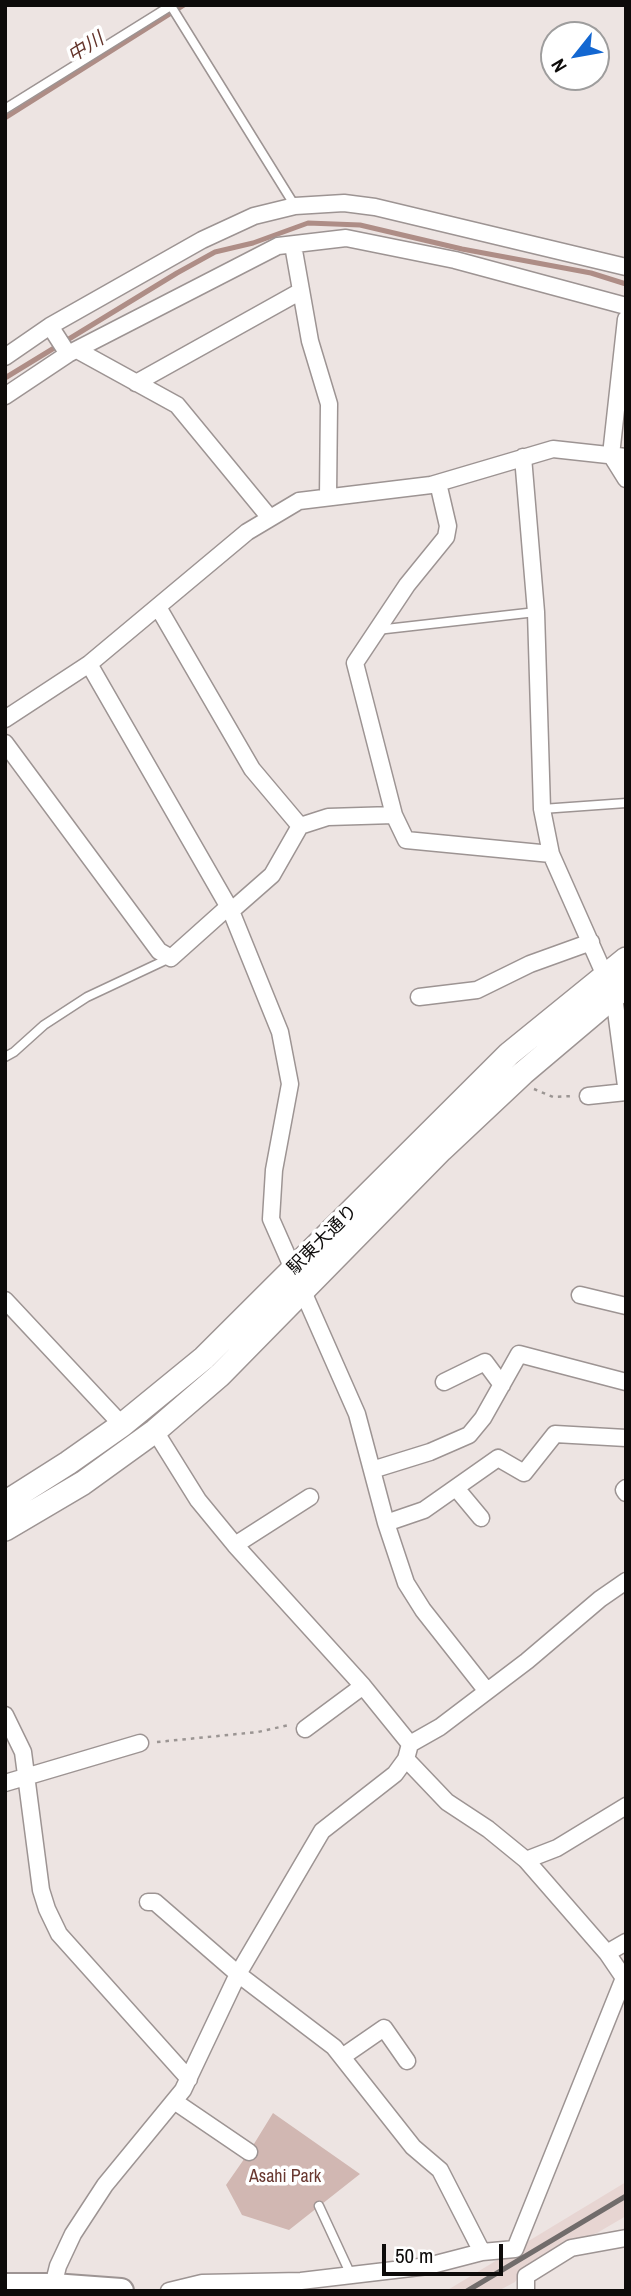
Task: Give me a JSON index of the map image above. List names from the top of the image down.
{
  "streets": {
    "street": ["駅東大通り"]
  },
  "water": ["中川"],
  "parks": ["Asahi Park"],
  "scale_bar": "50 m",
  "north": "bottom left"
}
